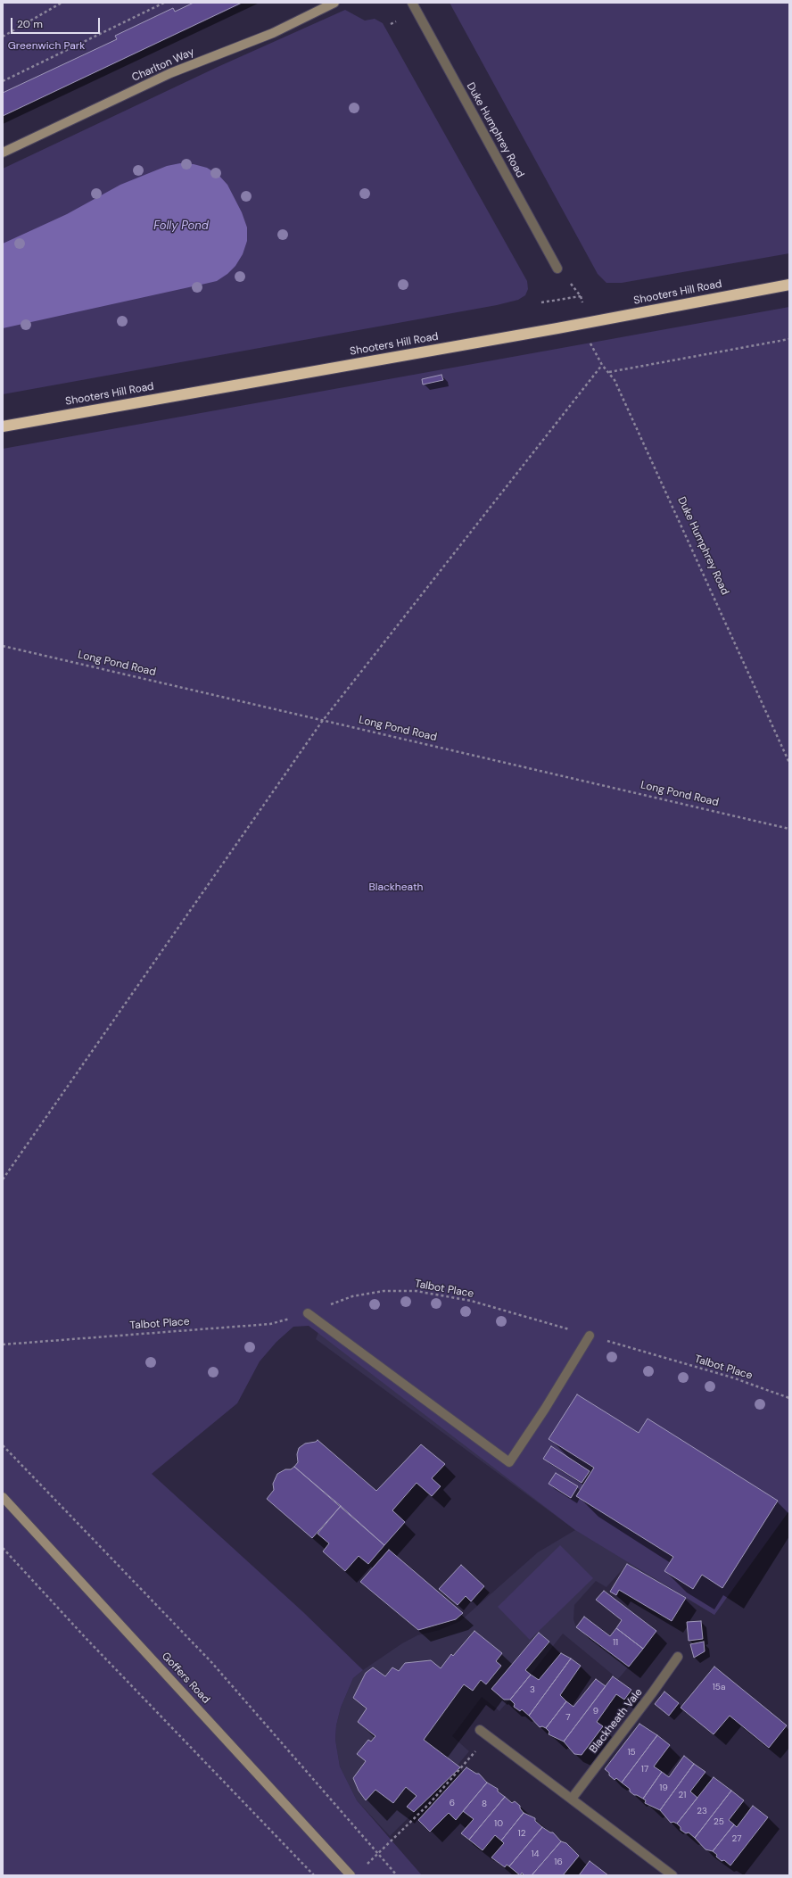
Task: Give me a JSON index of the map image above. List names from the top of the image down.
{
  "streets": {
    "highway": ["Shooters Hill Road"],
    "street": [
      "Charlton Way",
      "Duke Humphrey Road",
      "Goffers Road",
      "Blackheath Vale"
    ],
    "path": ["Long Pond Road", "Talbot Place"]
  },
  "water": ["Folly Pond"],
  "parks": ["Greenwich Park", "Blackheath"],
  "house_numbers": [
    "11",
    "15a",
    "3",
    "9",
    "7",
    "15",
    "17",
    "19",
    "21",
    "6",
    "8",
    "23",
    "25",
    "10",
    "12",
    "27",
    "14",
    "16"
  ],
  "scale_bar": "20 m"
}
